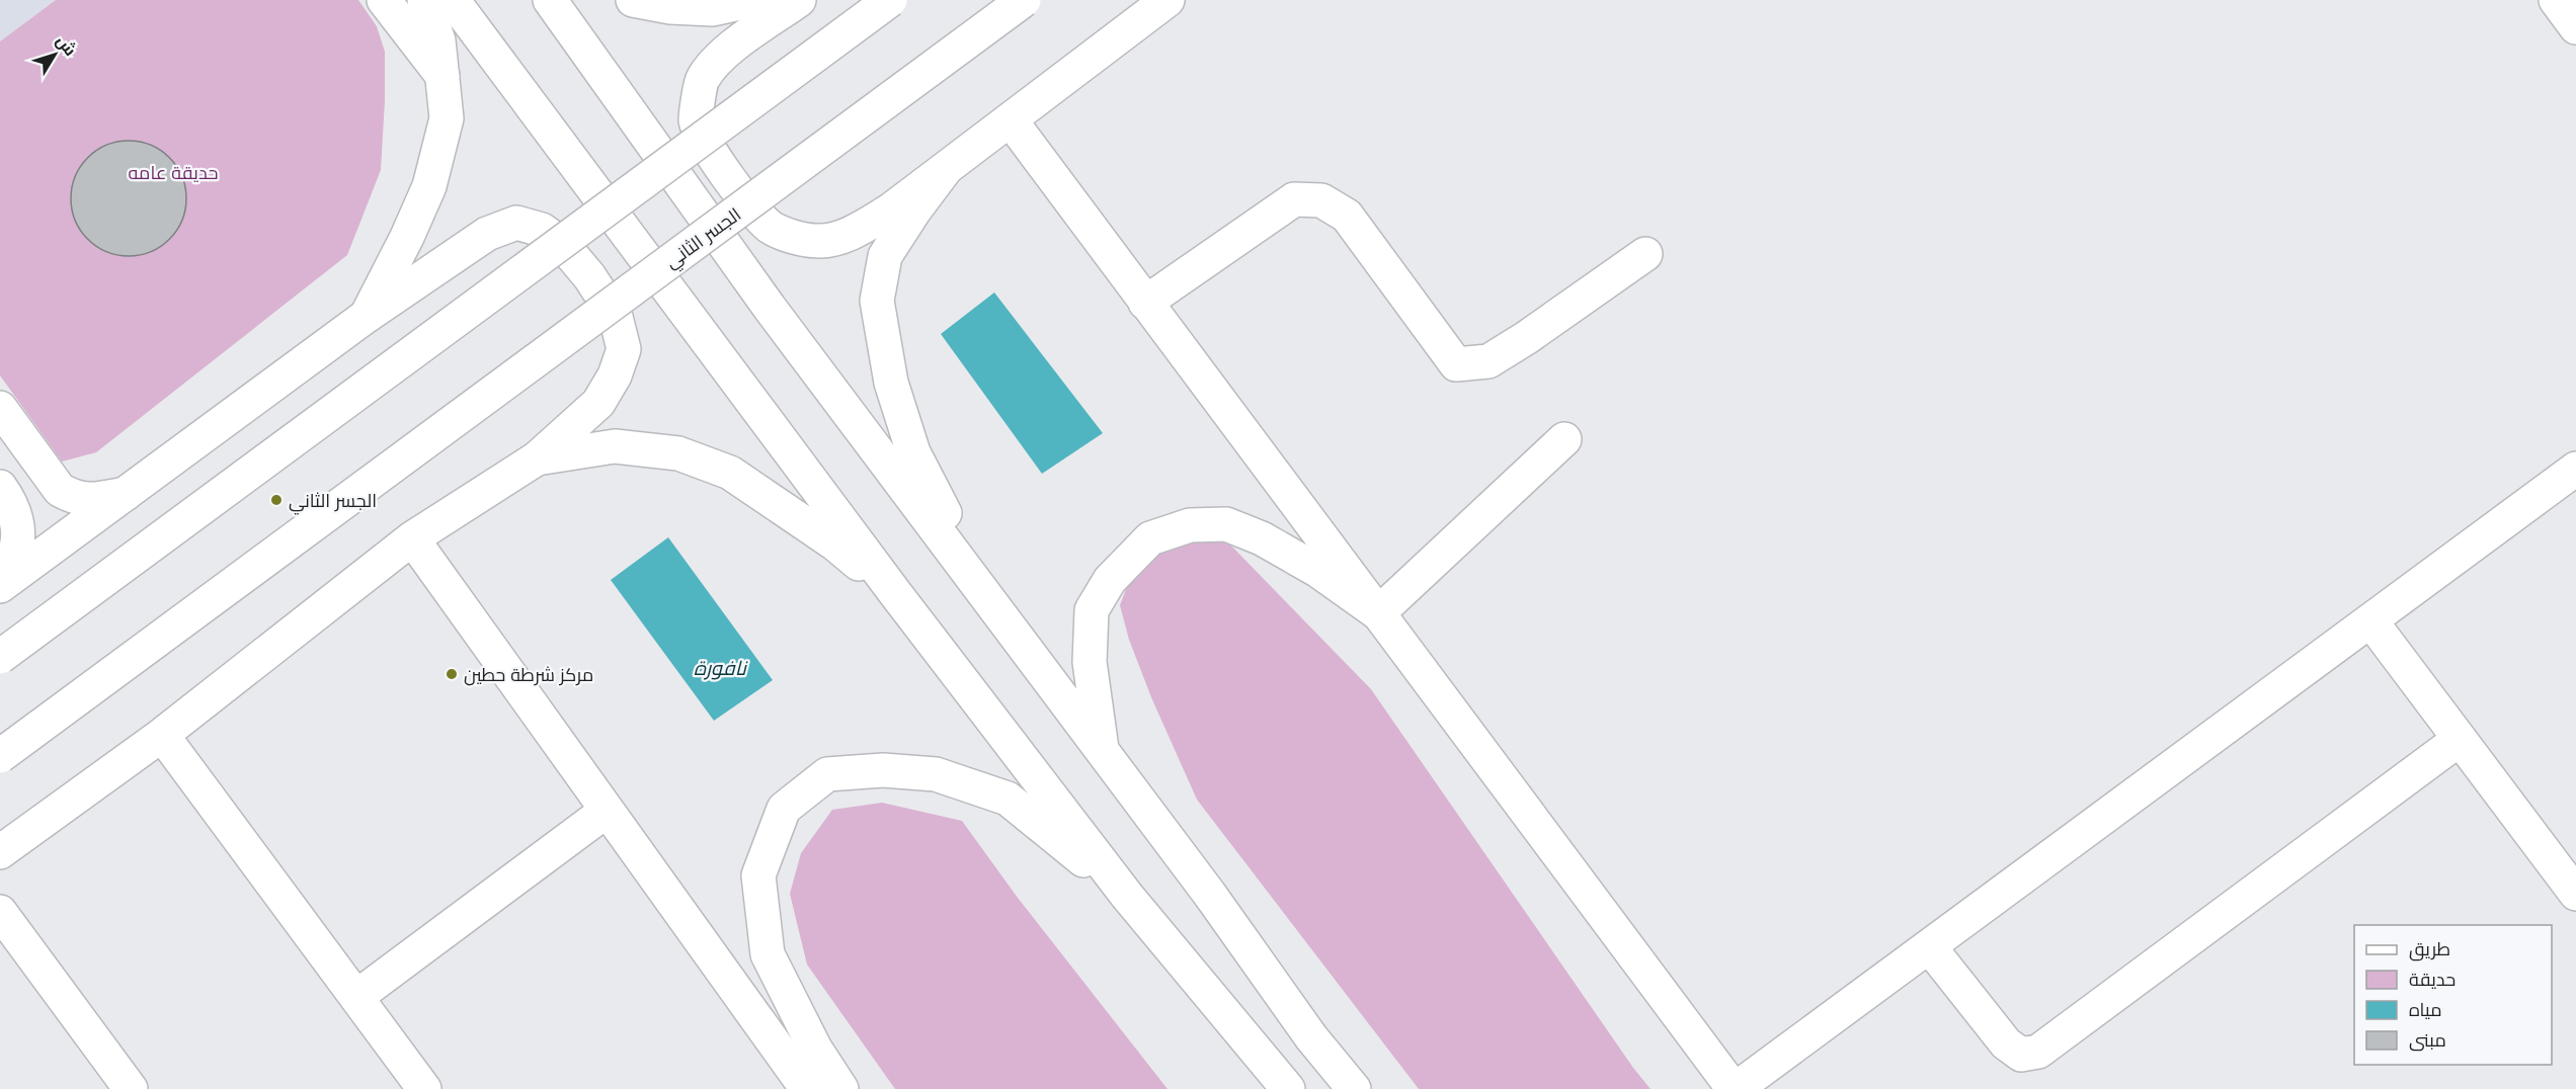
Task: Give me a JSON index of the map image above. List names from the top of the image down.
{
  "streets": {
    "street": ["الجسر الثاني"]
  },
  "water": ["نافورة"],
  "parks": ["حديقة عامه"],
  "places": ["الجسر الثاني", "مركز شرطة حطين"],
  "legend": [
    "طريق",
    "حديقة",
    "مياه",
    "مبنى"
  ],
  "north": "top right"
}
